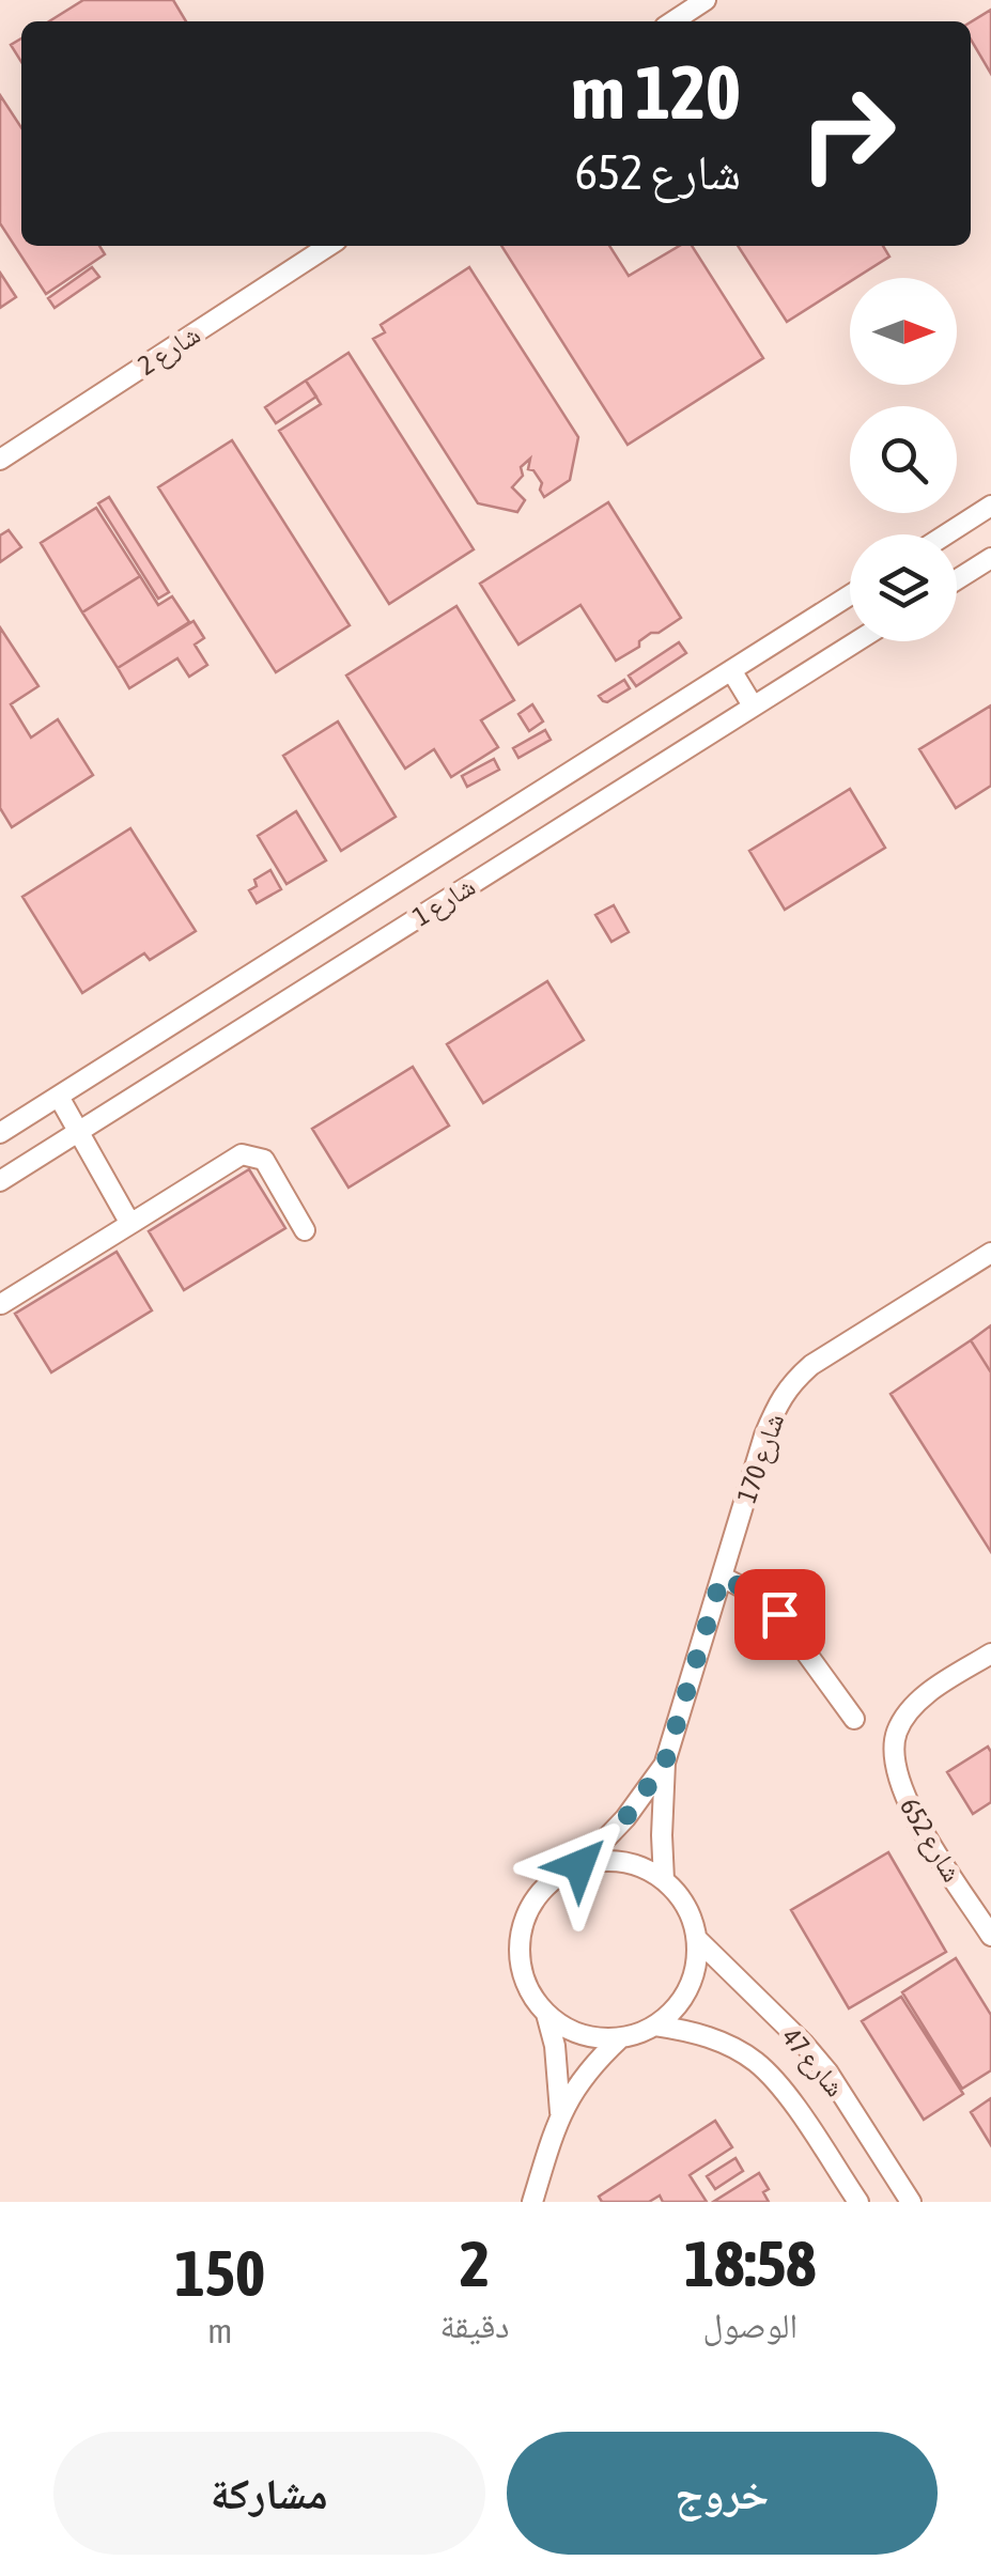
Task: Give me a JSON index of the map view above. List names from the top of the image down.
{
  "streets": {
    "street": [
      "شارع 2",
      "شارع 1",
      "شارع 170",
      "شارع 652",
      "شارع 47"
    ]
  },
  "crossings": [
    ["شارع 170", "شارع 47"]
  ],
  "north": "right",
  "page": {
    "turn": ["120 m", "شارع 652"],
    "eta": [
      "18:58",
      "الوصول",
      "2",
      "دقيقة",
      "150",
      "m"
    ],
    "buttons": ["خروج", "مشاركة"]
  }
}
